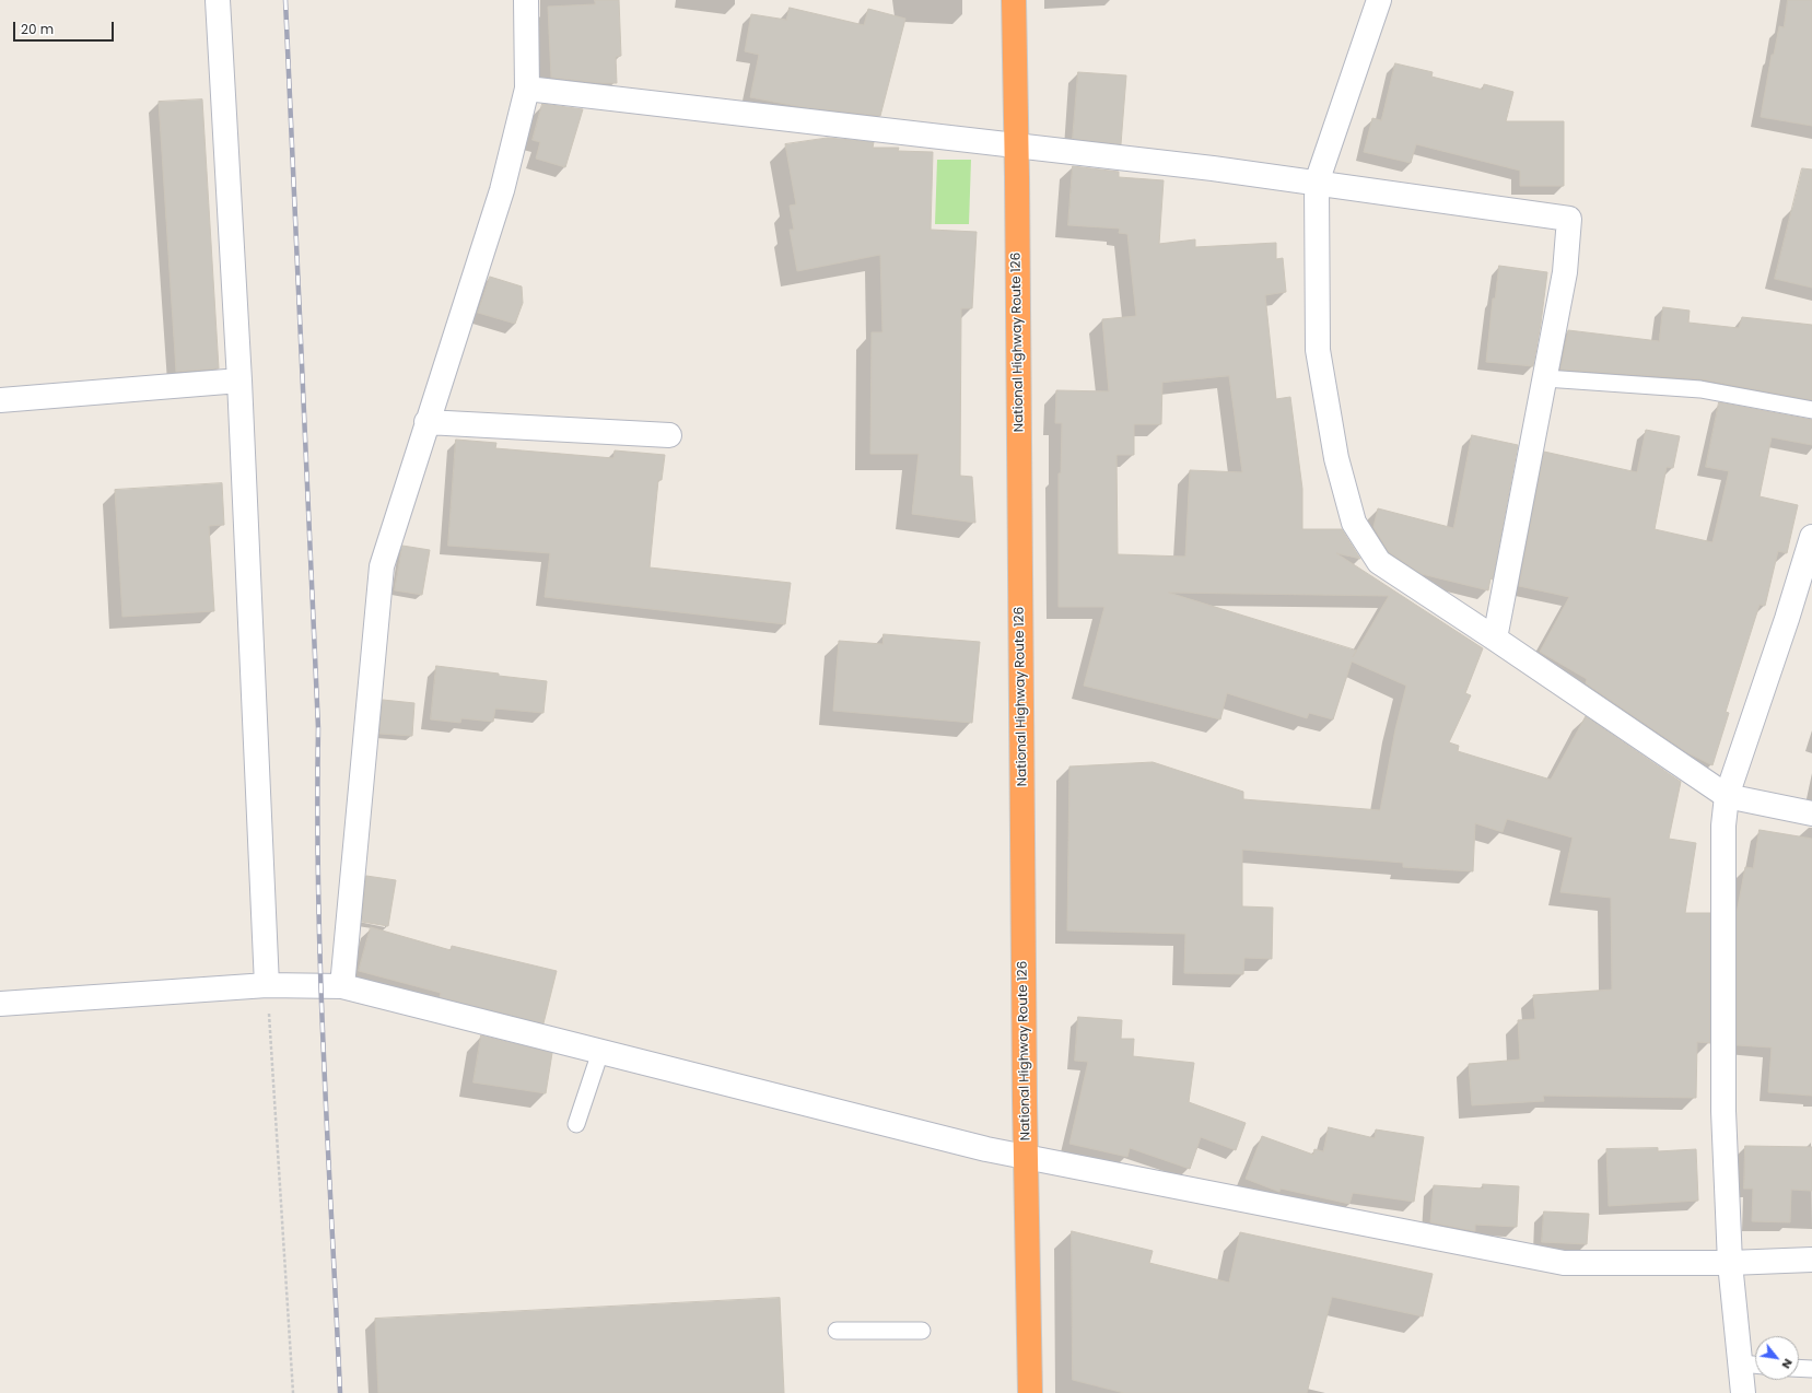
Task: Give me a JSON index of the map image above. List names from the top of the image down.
{
  "streets": {
    "highway": ["National Highway Route 126"]
  },
  "scale_bar": "20 m",
  "north": "bottom right"
}
